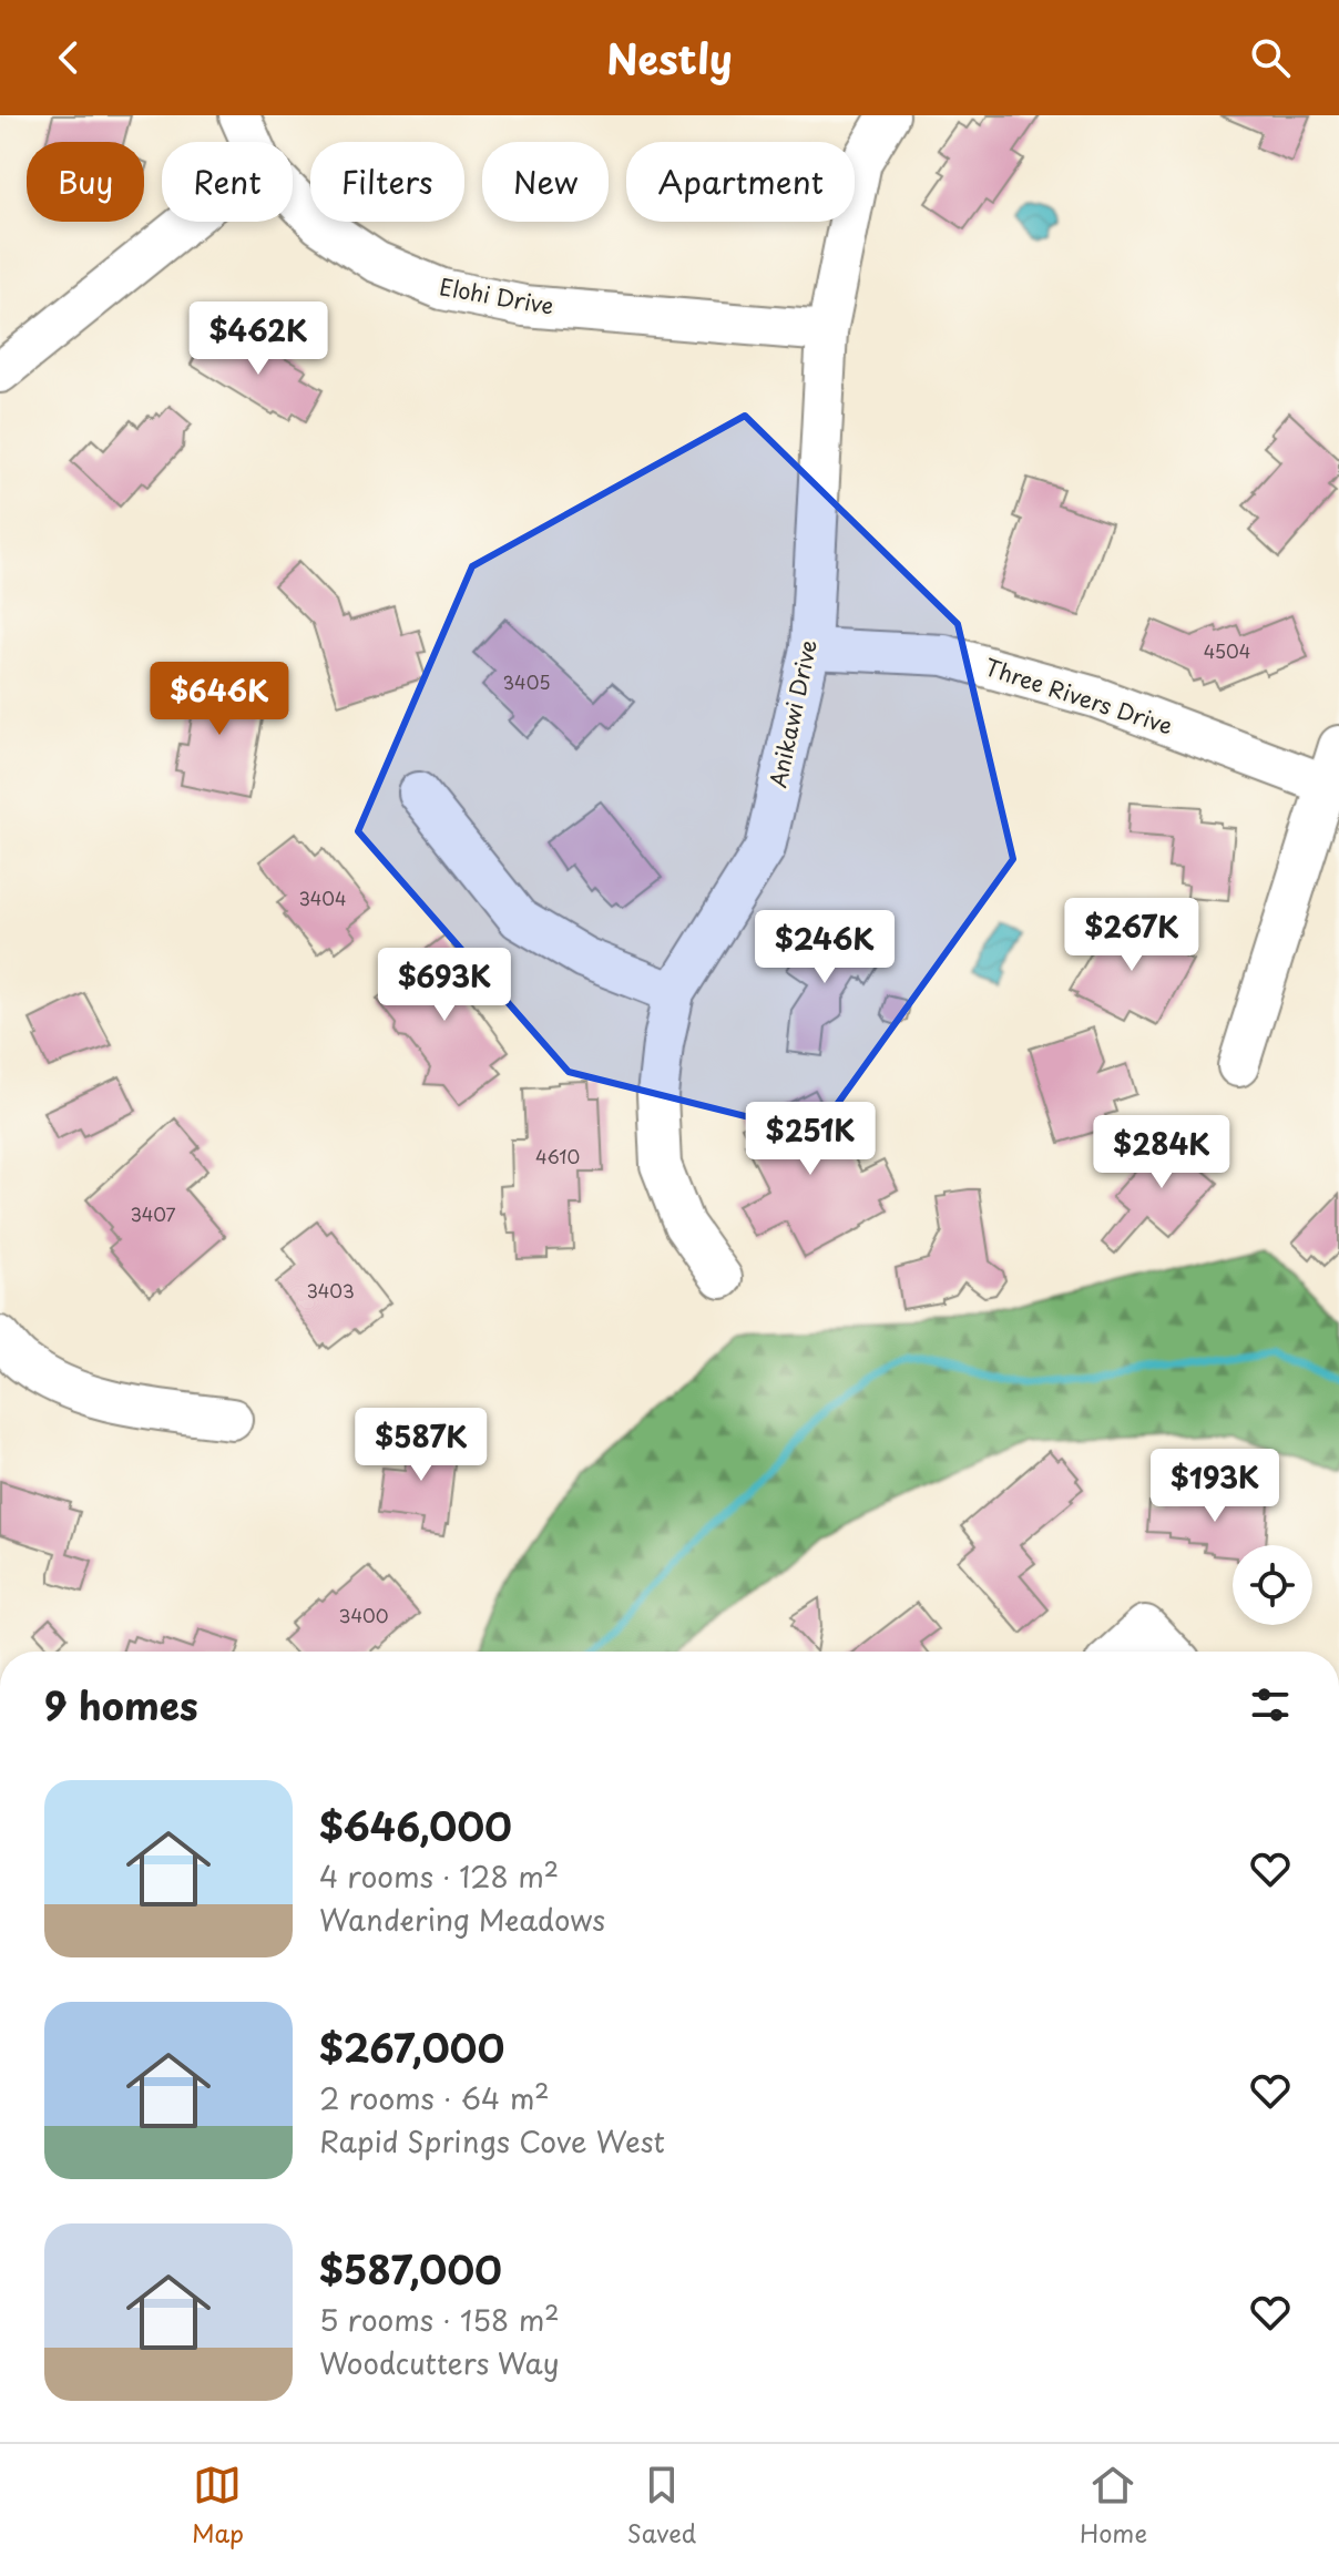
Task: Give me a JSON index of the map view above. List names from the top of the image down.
{
  "streets": {
    "street": ["Elohi Drive", "Three Rivers Drive", "Anikawi Drive"]
  },
  "crossings": [
    ["Elohi Drive", "Anikawi Drive"],
    ["Three Rivers Drive", "Anikawi Drive"]
  ],
  "house_numbers": [
    "4504",
    "3405",
    "3404",
    "4610",
    "3407",
    "3403",
    "3400"
  ],
  "page": {
    "header": "Nestly",
    "chip": [
      "Buy",
      "Rent",
      "Filters",
      "New",
      "Apartment"
    ],
    "price": [
      "$462K",
      "$646K",
      "$267K",
      "$246K",
      "$693K",
      "$251K",
      "$284K",
      "$587K",
      "$193K"
    ],
    "heading": "9 homes",
    "list": [
      {
        "name": "$646,000",
        "note": "4 rooms · 128 m² · Wandering Meadows"
      },
      {
        "name": "$267,000",
        "note": "2 rooms · 64 m² · Rapid Springs Cove West"
      },
      {
        "name": "$587,000",
        "note": "5 rooms · 158 m² · Woodcutters Way"
      }
    ],
    "tabs": ["Map", "Saved", "Home"]
  }
}
